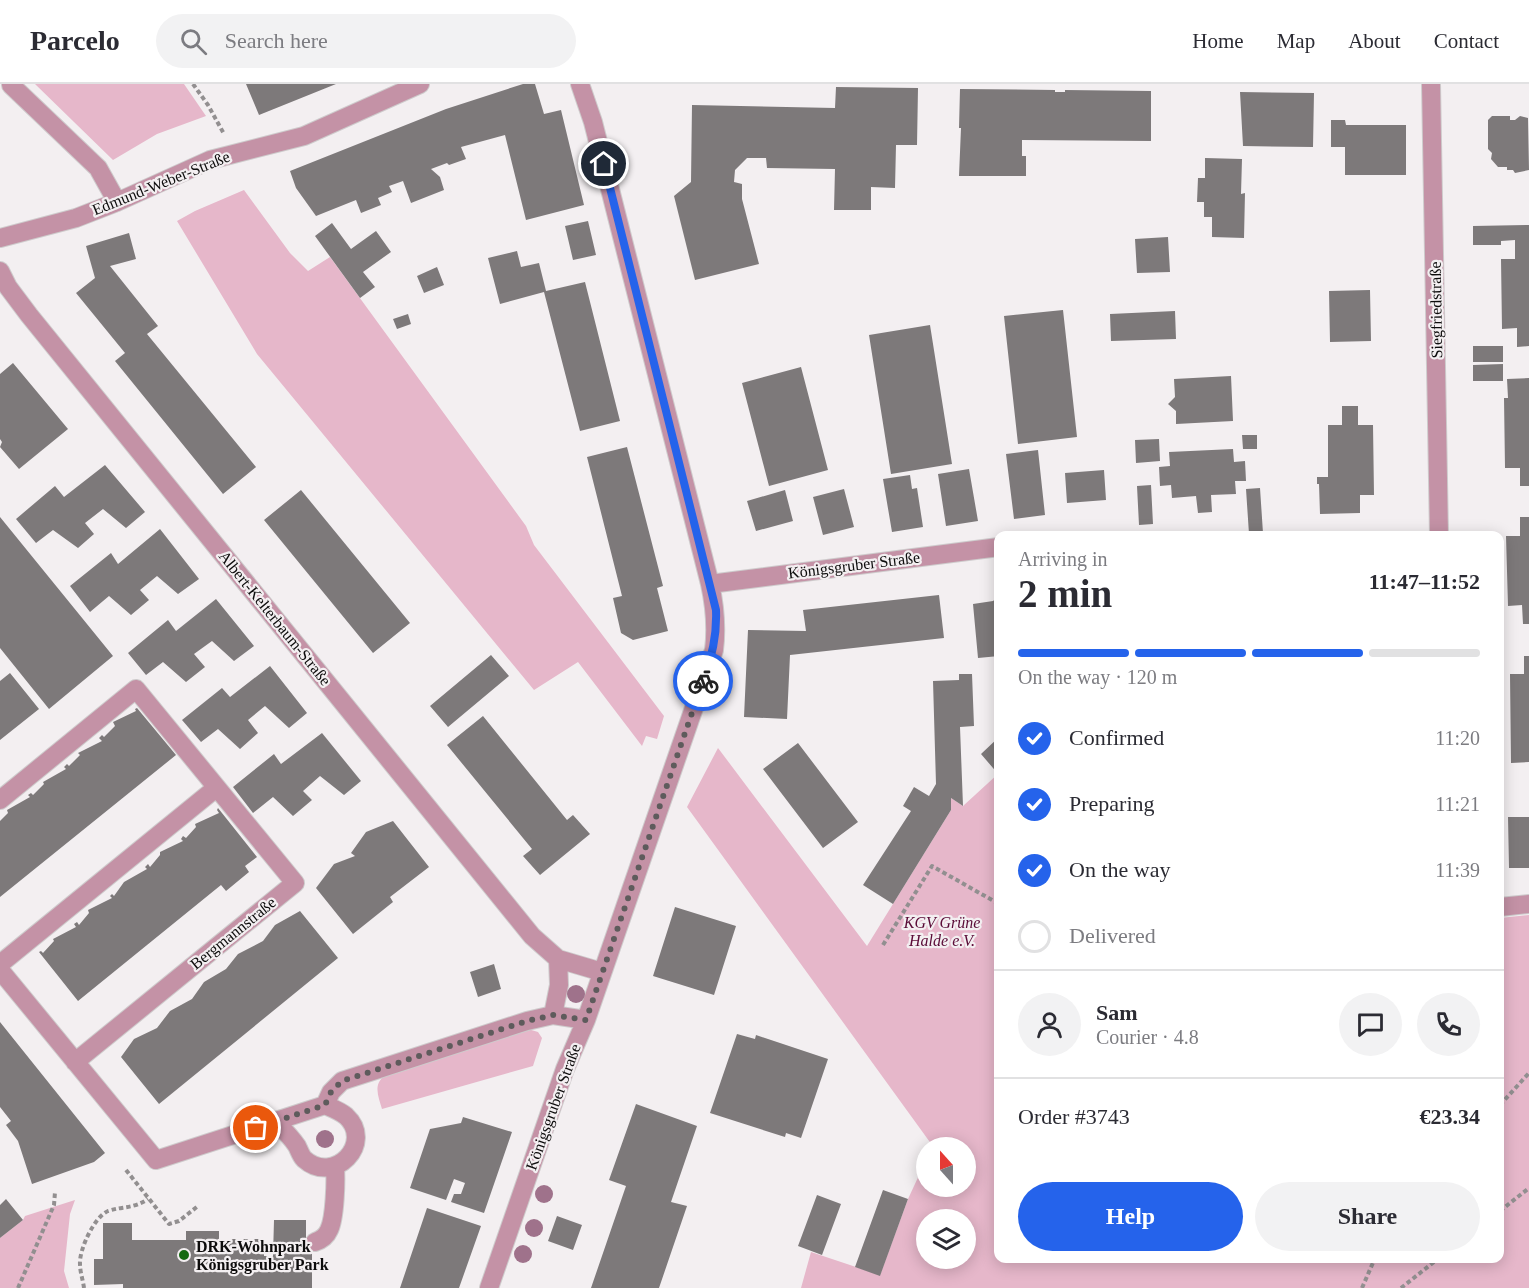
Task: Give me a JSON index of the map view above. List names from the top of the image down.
{
  "streets": {
    "street": [
      "Edmund-Weber-Straße",
      "Siegfriedstraße",
      "Königsgruber Straße",
      "Albert-Kelterbaum-Straße",
      "Bergmannstraße"
    ]
  },
  "crossings": [
    ["Königsgruber Straße", "Albert-Kelterbaum-Straße"]
  ],
  "parks": ["KGV Grüne Halde e.V."],
  "places": ["DRK-Wohnpark Königsgruber Park"],
  "north": "top",
  "page": {
    "header": "Parcelo",
    "search": "Search here",
    "nav": [
      "Home",
      "Map",
      "About",
      "Contact"
    ],
    "heading": ["2 min", "Arriving in", "11:47–11:52"],
    "panel": [
      "Sam",
      "Courier · 4.8",
      "Order #3743",
      "€23.34"
    ],
    "bar": "On the way · 120 m",
    "list": [
      ["Confirmed", "11:20"],
      ["Preparing", "11:21"],
      ["On the way", "11:39"],
      "Delivered"
    ],
    "buttons": ["Help", "Share"]
  }
}
